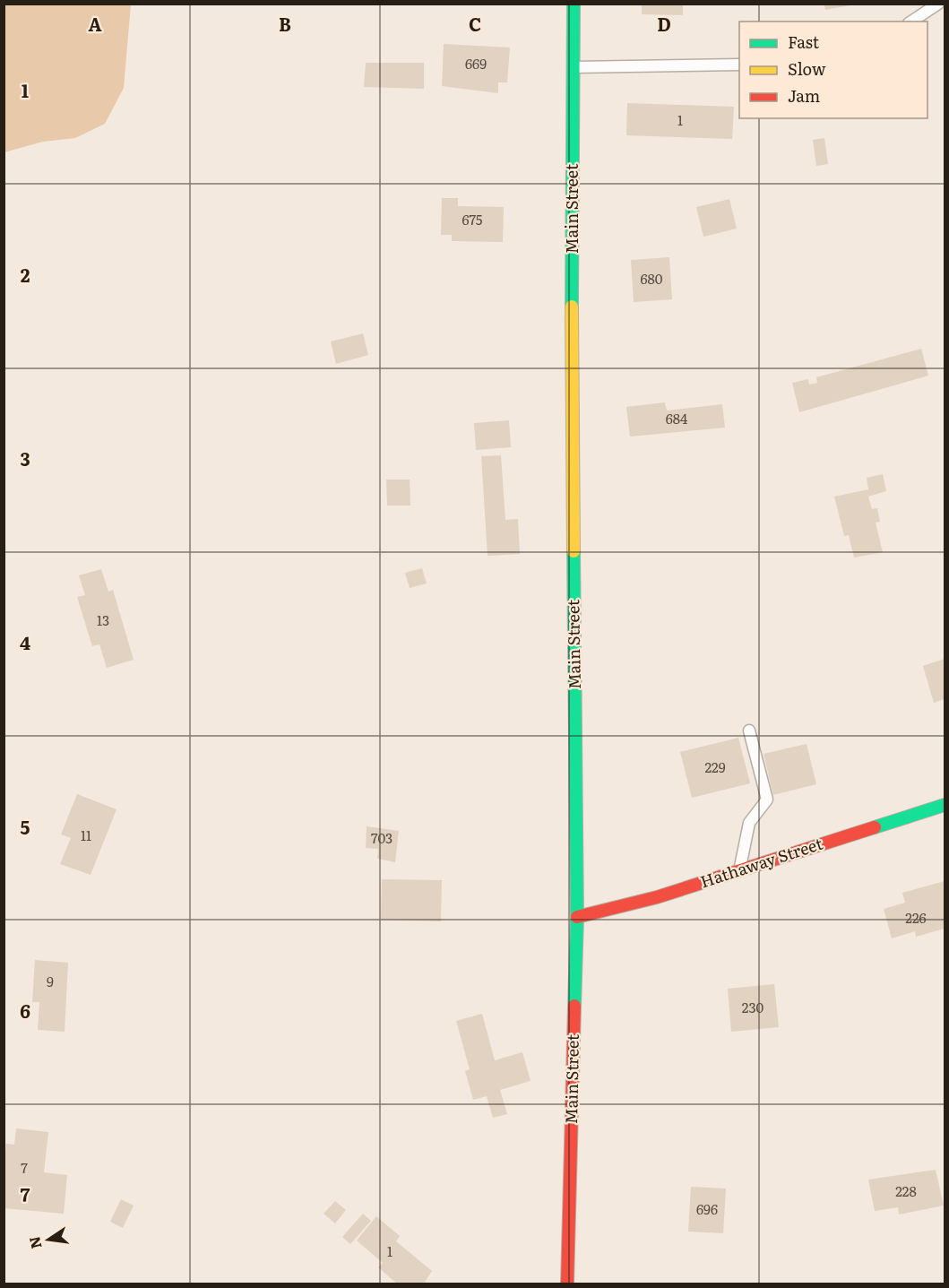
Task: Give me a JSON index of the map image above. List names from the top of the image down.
{
  "streets": {
    "main road": ["Main Street", "Hathaway Street"]
  },
  "crossings": [
    ["Main Street", "Hathaway Street"]
  ],
  "house_numbers": [
    "669",
    "1",
    "675",
    "680",
    "684",
    "13",
    "229",
    "11",
    "703",
    "226",
    "9",
    "230",
    "7",
    "228",
    "696",
    "1"
  ],
  "legend": ["Fast", "Slow", "Jam"],
  "north": "left",
  "grid": {
    "columns": [
      "A",
      "B",
      "C",
      "D"
    ],
    "rows": [
      "1",
      "2",
      "3",
      "4",
      "5",
      "6",
      "7"
    ]
  }
}
